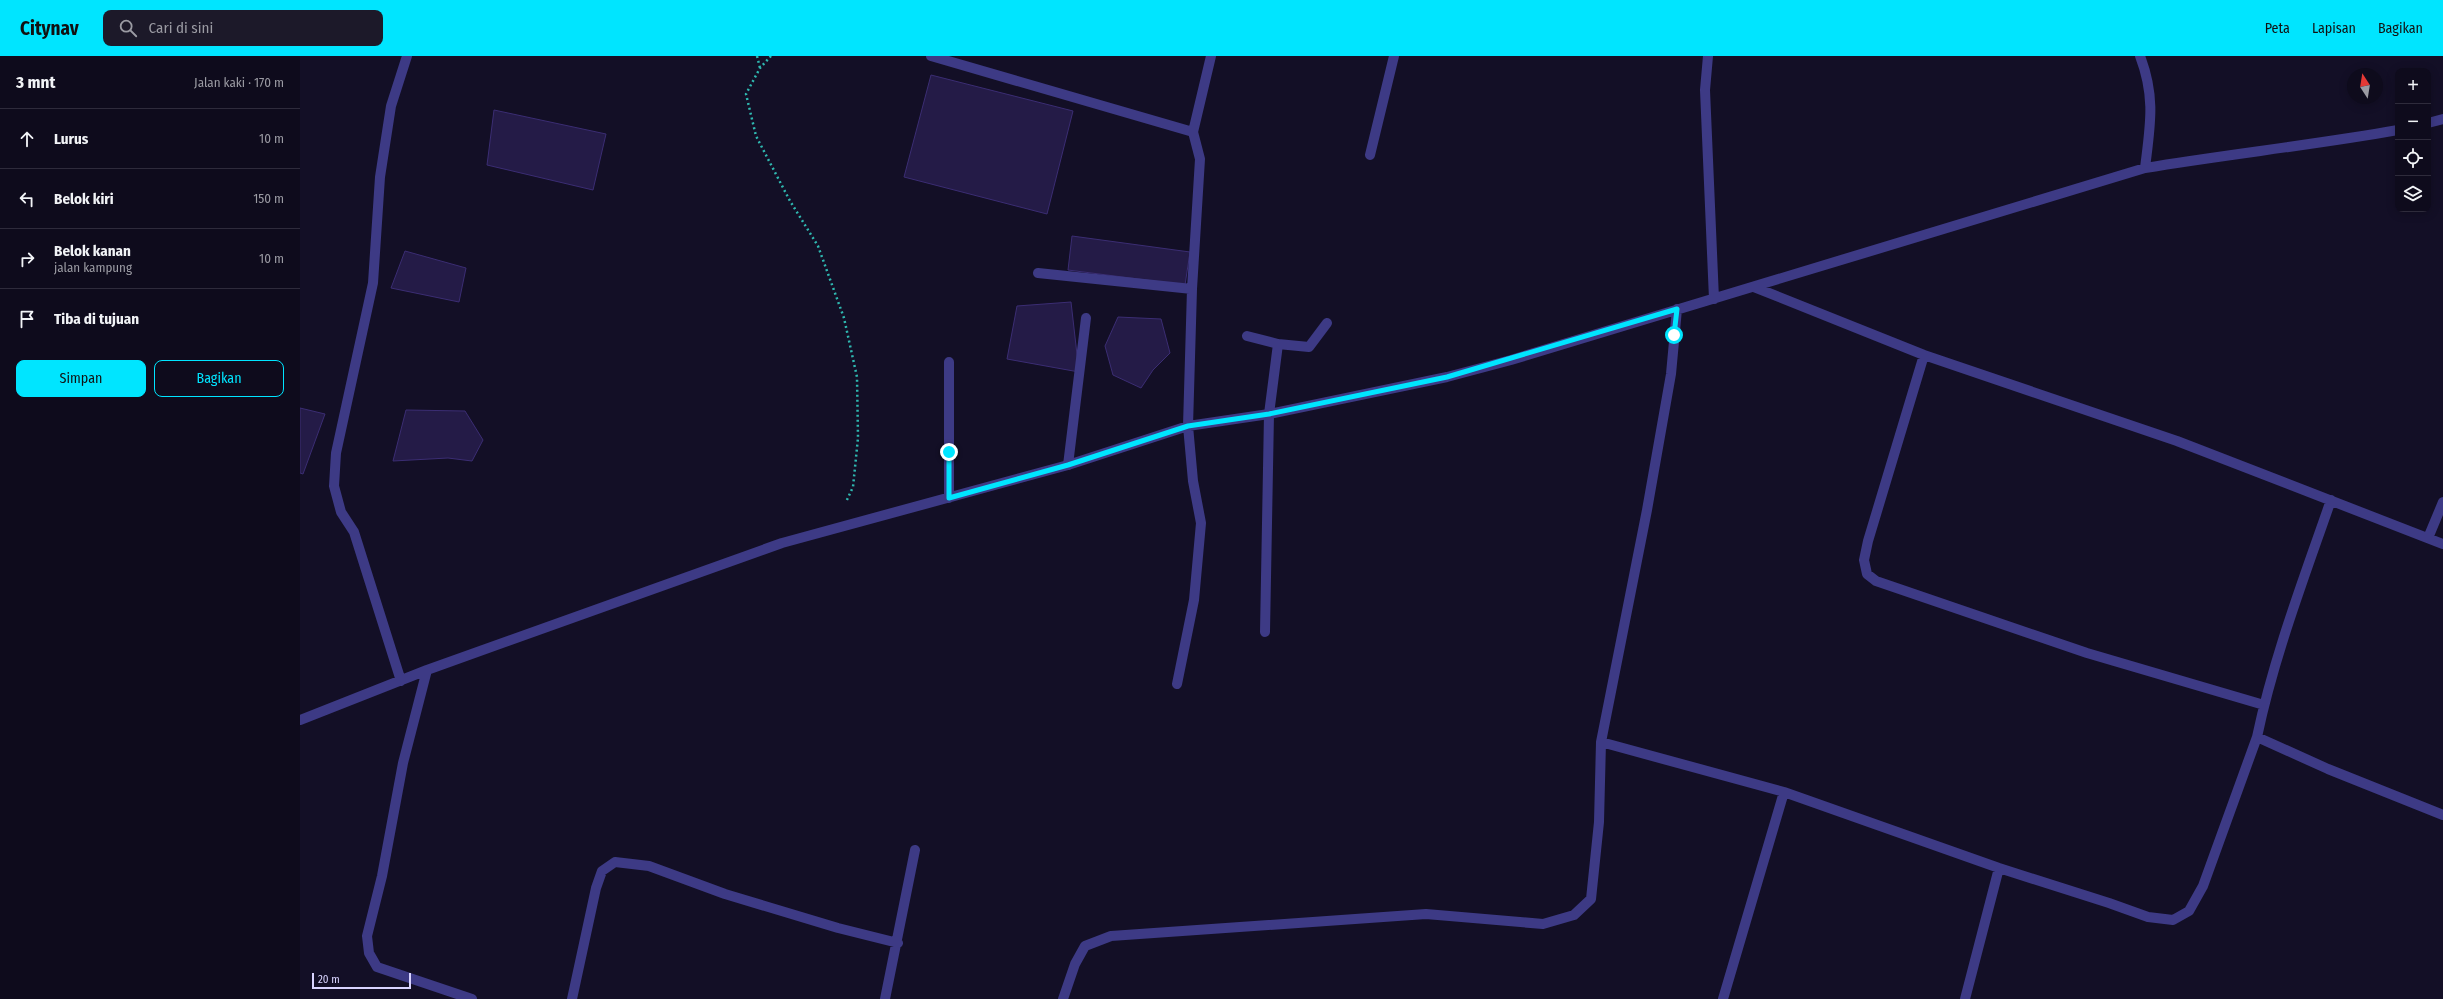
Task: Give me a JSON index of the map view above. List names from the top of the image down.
{
  "scale_bar": "20 m",
  "north": "top",
  "page": {
    "header": "Citynav",
    "search": "Cari di sini",
    "nav": ["Peta", "Lapisan", "Bagikan"],
    "heading": ["3 mnt", "Jalan kaki · 170 m"],
    "map_buttons": ["+", "−"],
    "list": [
      ["Lurus", "10 m"],
      ["Belok kiri", "150 m"],
      ["Belok kanan", "jalan kampung", "10 m"],
      "Tiba di tujuan"
    ],
    "buttons": ["Simpan", "Bagikan"],
    "scale": "20 m"
  }
}
